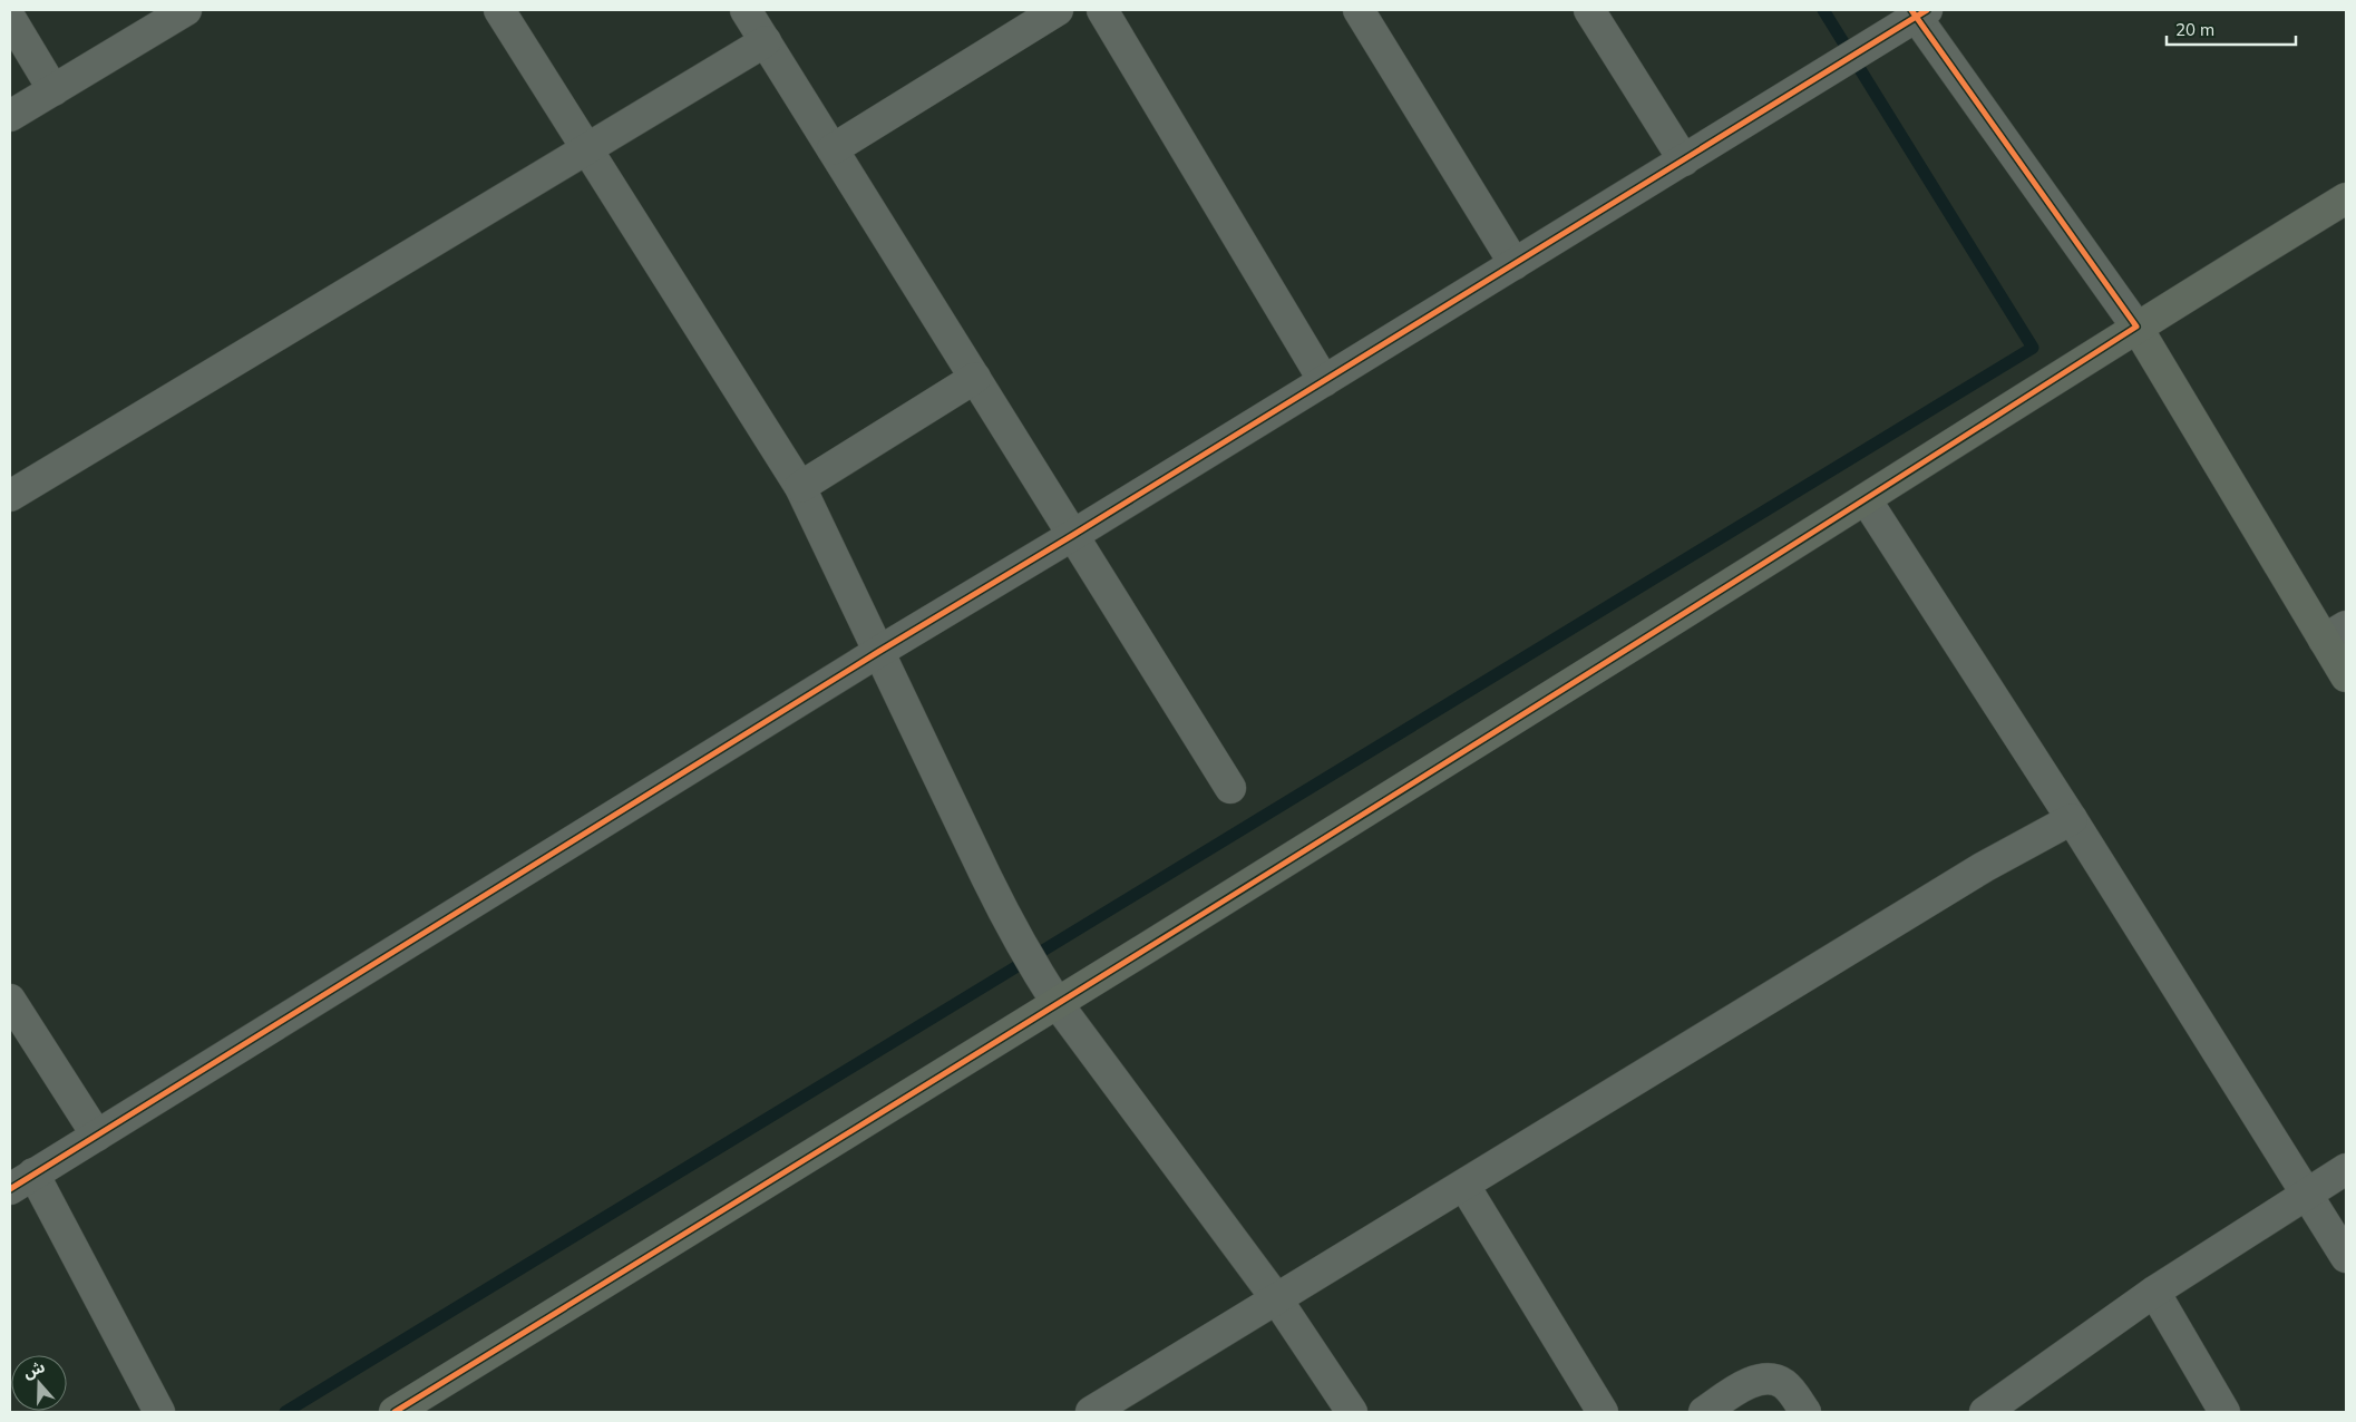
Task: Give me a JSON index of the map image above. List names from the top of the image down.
{
  "scale_bar": "20 m",
  "north": "top"
}
